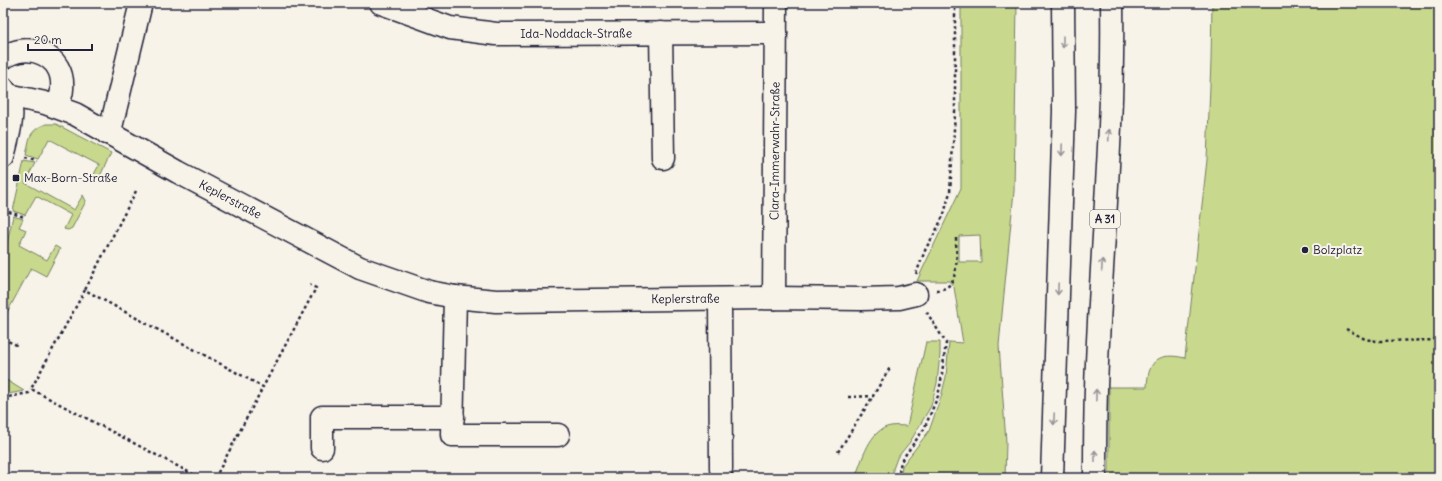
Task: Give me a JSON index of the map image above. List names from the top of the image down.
{
  "streets": {
    "main road": [
      "Ida-Noddack-Straße",
      "Clara-Immerwahr-Straße",
      "Keplerstraße",
      "A 31"
    ]
  },
  "crossings": [
    ["Ida-Noddack-Straße", "Clara-Immerwahr-Straße"],
    ["Clara-Immerwahr-Straße", "Keplerstraße"]
  ],
  "places": {
    "transit": ["Max-Born-Straße"],
    "other": ["Bolzplatz"]
  },
  "scale_bar": "20 m"
}
